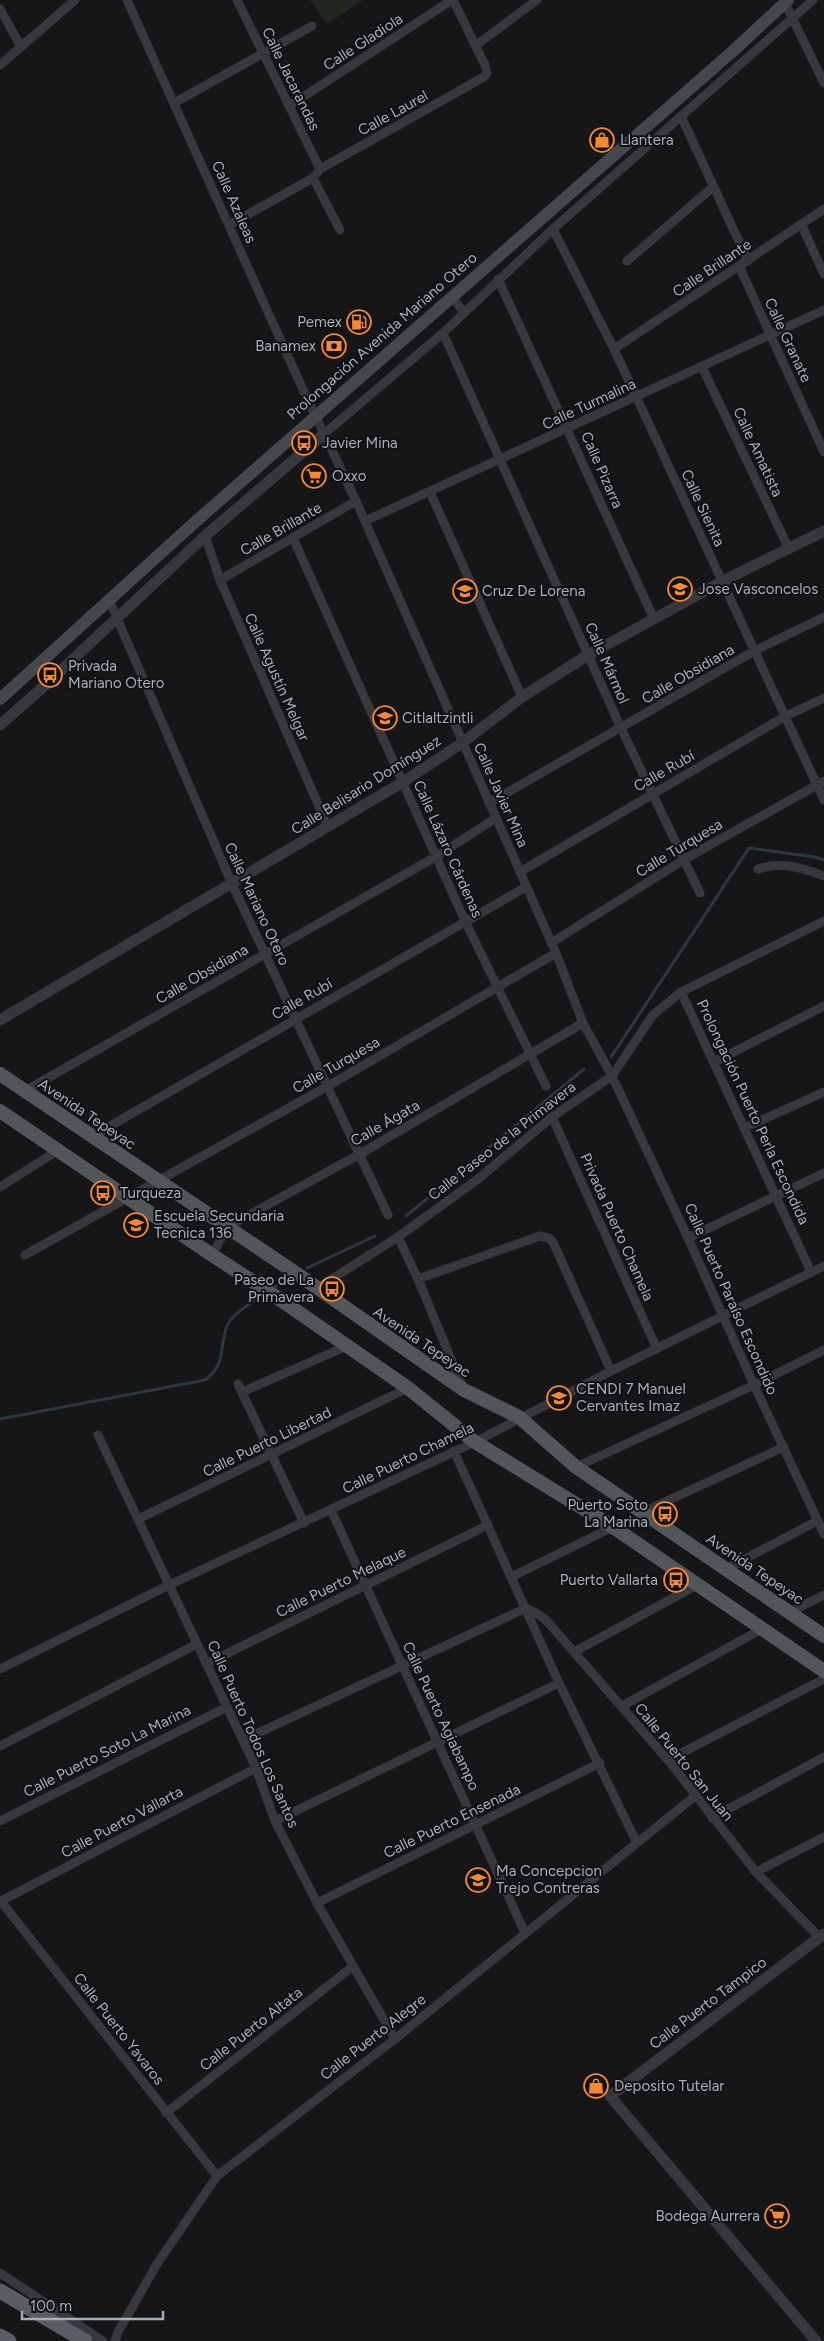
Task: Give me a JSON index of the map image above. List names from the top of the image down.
{
  "streets": {
    "main road": ["Prolongación Avenida Mariano Otero", "Avenida Tepeyac"],
    "street": [
      "Calle Gladiola",
      "Calle Jacarandas",
      "Calle Laurel",
      "Calle Azaleas",
      "Calle Brillante",
      "Calle Granate",
      "Calle Turmalina",
      "Calle Amatista",
      "Calle Pizarra",
      "Calle Sienita",
      "Calle Mármol",
      "Calle Obsidiana",
      "Calle Agustín Melgar",
      "Calle Rubí",
      "Calle Belisario Domínguez",
      "Calle Javier Mina",
      "Calle Turquesa",
      "Calle Lázaro Cárdenas",
      "Calle Mariano Otero",
      "Prolongación Puerto Perla Escondida",
      "Calle Ágata",
      "Calle Paseo de la Primavera",
      "Privada Puerto Chamela",
      "Calle Puerto Paraíso Escondido",
      "Calle Puerto Libertad",
      "Calle Puerto Chamela",
      "Calle Puerto Melaque",
      "Calle Puerto Agiabampo",
      "Calle Puerto Todos Los Santos",
      "Calle Puerto Soto La Marina",
      "Calle Puerto San Juan",
      "Calle Puerto Ensenada",
      "Calle Puerto Vallarta",
      "Calle Puerto Tampico",
      "Calle Puerto Yavaros",
      "Calle Puerto Altata",
      "Calle Puerto Alegre"
    ]
  },
  "crossings": [
    ["Calle Gladiola", "Calle Jacarandas"],
    ["Calle Jacarandas", "Calle Laurel"],
    ["Calle Laurel", "Calle Azaleas"],
    ["Calle Azaleas", "Prolongación Avenida Mariano Otero"],
    ["Calle Azaleas", "Calle Javier Mina"],
    ["Calle Brillante", "Calle Granate"],
    ["Calle Brillante", "Calle Sienita"],
    ["Calle Brillante", "Calle Agustín Melgar"],
    ["Calle Brillante", "Calle Javier Mina"],
    ["Calle Brillante", "Calle Lázaro Cárdenas"],
    ["Prolongación Avenida Mariano Otero", "Calle Javier Mina"],
    ["Prolongación Avenida Mariano Otero", "Calle Mariano Otero"],
    ["Calle Granate", "Calle Turmalina"],
    ["Calle Turmalina", "Calle Amatista"],
    ["Calle Turmalina", "Calle Pizarra"],
    ["Calle Turmalina", "Calle Sienita"],
    ["Calle Turmalina", "Calle Mármol"],
    ["Calle Turmalina", "Calle Javier Mina"],
    ["Calle Amatista", "Calle Belisario Domínguez"],
    ["Calle Pizarra", "Calle Belisario Domínguez"],
    ["Calle Sienita", "Calle Obsidiana"],
    ["Calle Sienita", "Calle Rubí"],
    ["Calle Sienita", "Calle Belisario Domínguez"],
    ["Calle Sienita", "Calle Turquesa"],
    ["Calle Mármol", "Calle Obsidiana"],
    ["Calle Mármol", "Calle Rubí"],
    ["Calle Mármol", "Calle Belisario Domínguez"],
    ["Calle Mármol", "Calle Turquesa"],
    ["Calle Obsidiana", "Calle Javier Mina"],
    ["Calle Obsidiana", "Calle Lázaro Cárdenas"],
    ["Calle Obsidiana", "Calle Mariano Otero"],
    ["Calle Obsidiana", "Avenida Tepeyac"],
    ["Calle Agustín Melgar", "Calle Belisario Domínguez"],
    ["Calle Rubí", "Calle Javier Mina"],
    ["Calle Rubí", "Calle Lázaro Cárdenas"],
    ["Calle Rubí", "Calle Mariano Otero"],
    ["Calle Rubí", "Avenida Tepeyac"],
    ["Calle Belisario Domínguez", "Calle Javier Mina"],
    ["Calle Belisario Domínguez", "Calle Lázaro Cárdenas"],
    ["Calle Belisario Domínguez", "Calle Mariano Otero"],
    ["Calle Javier Mina", "Calle Turquesa"],
    ["Calle Javier Mina", "Calle Ágata"],
    ["Calle Javier Mina", "Calle Paseo de la Primavera"],
    ["Calle Javier Mina", "Calle Puerto Paraíso Escondido"],
    ["Calle Turquesa", "Calle Lázaro Cárdenas"],
    ["Calle Turquesa", "Calle Mariano Otero"],
    ["Calle Turquesa", "Avenida Tepeyac"],
    ["Calle Lázaro Cárdenas", "Calle Ágata"],
    ["Calle Mariano Otero", "Calle Ágata"],
    ["Prolongación Puerto Perla Escondida", "Calle Paseo de la Primavera"],
    ["Prolongación Puerto Perla Escondida", "Calle Puerto Chamela"],
    ["Avenida Tepeyac", "Calle Ágata"],
    ["Avenida Tepeyac", "Calle Paseo de la Primavera"],
    ["Avenida Tepeyac", "Calle Puerto Chamela"],
    ["Calle Paseo de la Primavera", "Privada Puerto Chamela"],
    ["Calle Paseo de la Primavera", "Calle Puerto Paraíso Escondido"],
    ["Privada Puerto Chamela", "Calle Puerto Chamela"],
    ["Calle Puerto Paraíso Escondido", "Calle Puerto Chamela"],
    ["Calle Puerto Libertad", "Calle Puerto Todos Los Santos"],
    ["Calle Puerto Chamela", "Calle Puerto Agiabampo"],
    ["Calle Puerto Chamela", "Calle Puerto Todos Los Santos"],
    ["Calle Puerto Melaque", "Calle Puerto Agiabampo"],
    ["Calle Puerto Melaque", "Calle Puerto Todos Los Santos"],
    ["Calle Puerto Agiabampo", "Calle Puerto Ensenada"],
    ["Calle Puerto Agiabampo", "Calle Puerto Alegre"],
    ["Calle Puerto Todos Los Santos", "Calle Puerto Soto La Marina"],
    ["Calle Puerto Todos Los Santos", "Calle Puerto Ensenada"],
    ["Calle Puerto Todos Los Santos", "Calle Puerto Vallarta"],
    ["Calle Puerto Todos Los Santos", "Calle Puerto Altata"],
    ["Calle Puerto Todos Los Santos", "Calle Puerto Alegre"],
    ["Calle Puerto San Juan", "Calle Puerto Tampico"],
    ["Calle Puerto San Juan", "Calle Puerto Alegre"],
    ["Calle Puerto Vallarta", "Calle Puerto Yavaros"],
    ["Calle Puerto Yavaros", "Calle Puerto Altata"],
    ["Calle Puerto Yavaros", "Calle Puerto Alegre"]
  ],
  "places": {
    "shop": ["Llantera", "Deposito Tutelar"],
    "fuel station": ["Pemex"],
    "bank": ["Banamex"],
    "bus stop": [
      "Javier Mina",
      "Privada Mariano Otero",
      "Turqueza",
      "Paseo de La Primavera",
      "Puerto Soto La Marina",
      "Puerto Vallarta"
    ],
    "supermarket": ["Oxxo", "Bodega Aurrera"],
    "school or university": [
      "Jose Vasconcelos",
      "Cruz De Lorena",
      "Citlaltzintli",
      "Escuela Secundaria Tecnica 136",
      "CENDI 7 Manuel Cervantes Imaz",
      "Ma Concepcion Trejo Contreras"
    ]
  },
  "scale_bar": "100 m"
}
